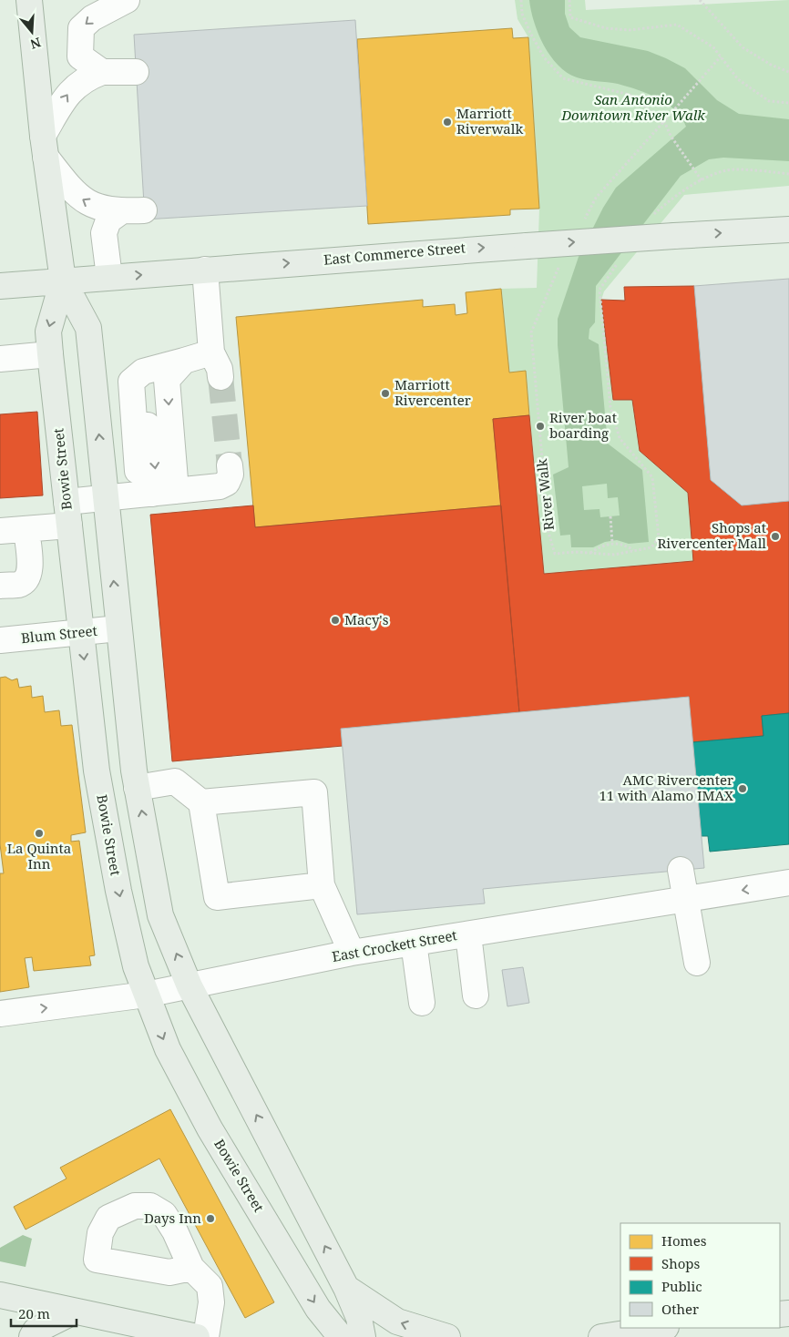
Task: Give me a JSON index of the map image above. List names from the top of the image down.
{
  "streets": {
    "main road": ["East Commerce Street", "Bowie Street"],
    "street": ["Blum Street", "East Crockett Street"],
    "path": ["River Walk"]
  },
  "crossings": [
    ["East Commerce Street", "Bowie Street"],
    ["Bowie Street", "Blum Street"],
    ["Bowie Street", "East Crockett Street"]
  ],
  "one_way": ["East Commerce Street"],
  "parks": ["San Antonio Downtown River Walk"],
  "places": [
    "Marriott Riverwalk",
    "Marriott Rivercenter",
    "River boat boarding",
    "Shops at Rivercenter Mall",
    "Macy's",
    "AMC Rivercenter 11 with Alamo IMAX",
    "La Quinta Inn",
    "Days Inn"
  ],
  "legend": [
    "Homes",
    "Shops",
    "Public",
    "Other"
  ],
  "scale_bar": "20 m",
  "north": "bottom"
}
